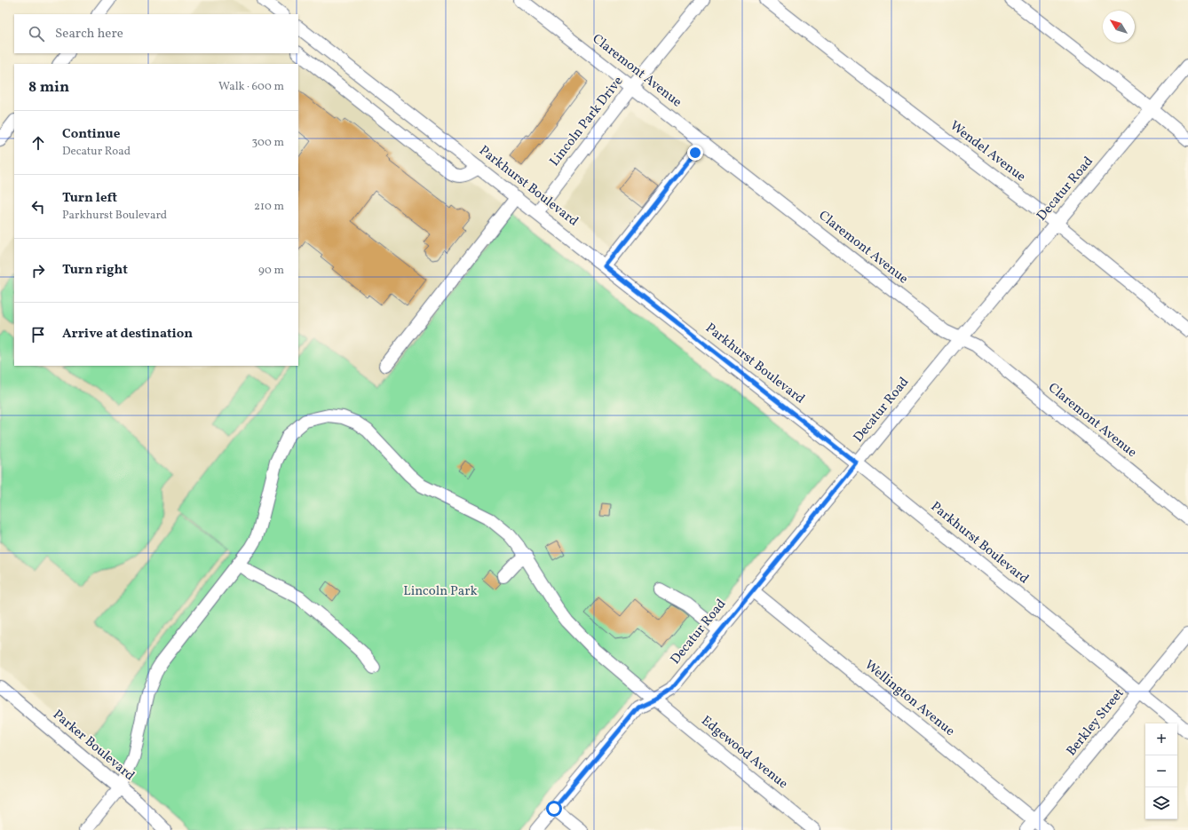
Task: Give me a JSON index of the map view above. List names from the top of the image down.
{
  "streets": {
    "street": [
      "Claremont Avenue",
      "Lincoln Park Drive",
      "Wendel Avenue",
      "Parkhurst Boulevard",
      "Decatur Road",
      "Wellington Avenue",
      "Berkley Street",
      "Parker Boulevard",
      "Edgewood Avenue"
    ]
  },
  "crossings": [
    ["Claremont Avenue", "Lincoln Park Drive"],
    ["Claremont Avenue", "Decatur Road"],
    ["Lincoln Park Drive", "Parkhurst Boulevard"],
    ["Wendel Avenue", "Decatur Road"],
    ["Parkhurst Boulevard", "Decatur Road"],
    ["Parkhurst Boulevard", "Berkley Street"],
    ["Decatur Road", "Wellington Avenue"],
    ["Decatur Road", "Edgewood Avenue"],
    ["Wellington Avenue", "Berkley Street"],
    ["Parker Boulevard", "Edgewood Avenue"]
  ],
  "parks": ["Lincoln Park"],
  "north": "top left",
  "page": {
    "search": "Search here",
    "heading": ["8 min", "Walk · 600 m"],
    "list": [
      ["Continue", "Decatur Road", "300 m"],
      ["Turn left", "Parkhurst Boulevard", "210 m"],
      ["Turn right", "90 m"],
      "Arrive at destination"
    ],
    "map_buttons": ["+", "−"]
  }
}
